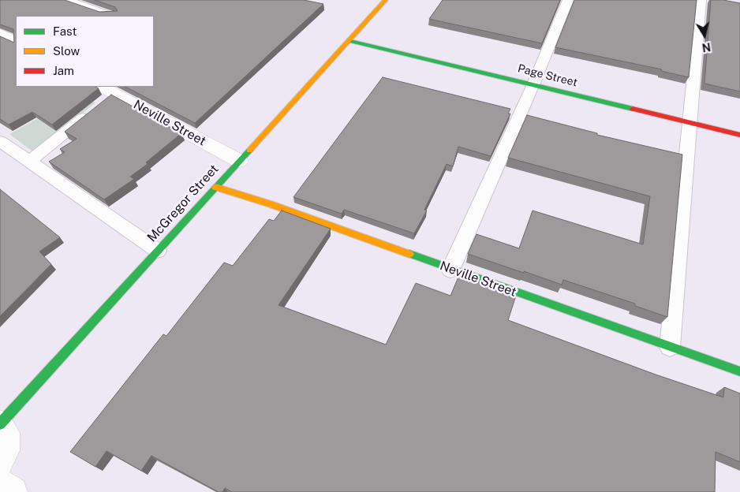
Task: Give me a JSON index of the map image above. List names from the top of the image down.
{
  "streets": {
    "street": ["Page Street", "Neville Street", "McGregor Street"]
  },
  "crossings": [
    ["Page Street", "McGregor Street"],
    ["Neville Street", "McGregor Street"]
  ],
  "legend": ["Fast", "Slow", "Jam"],
  "north": "bottom"
}
